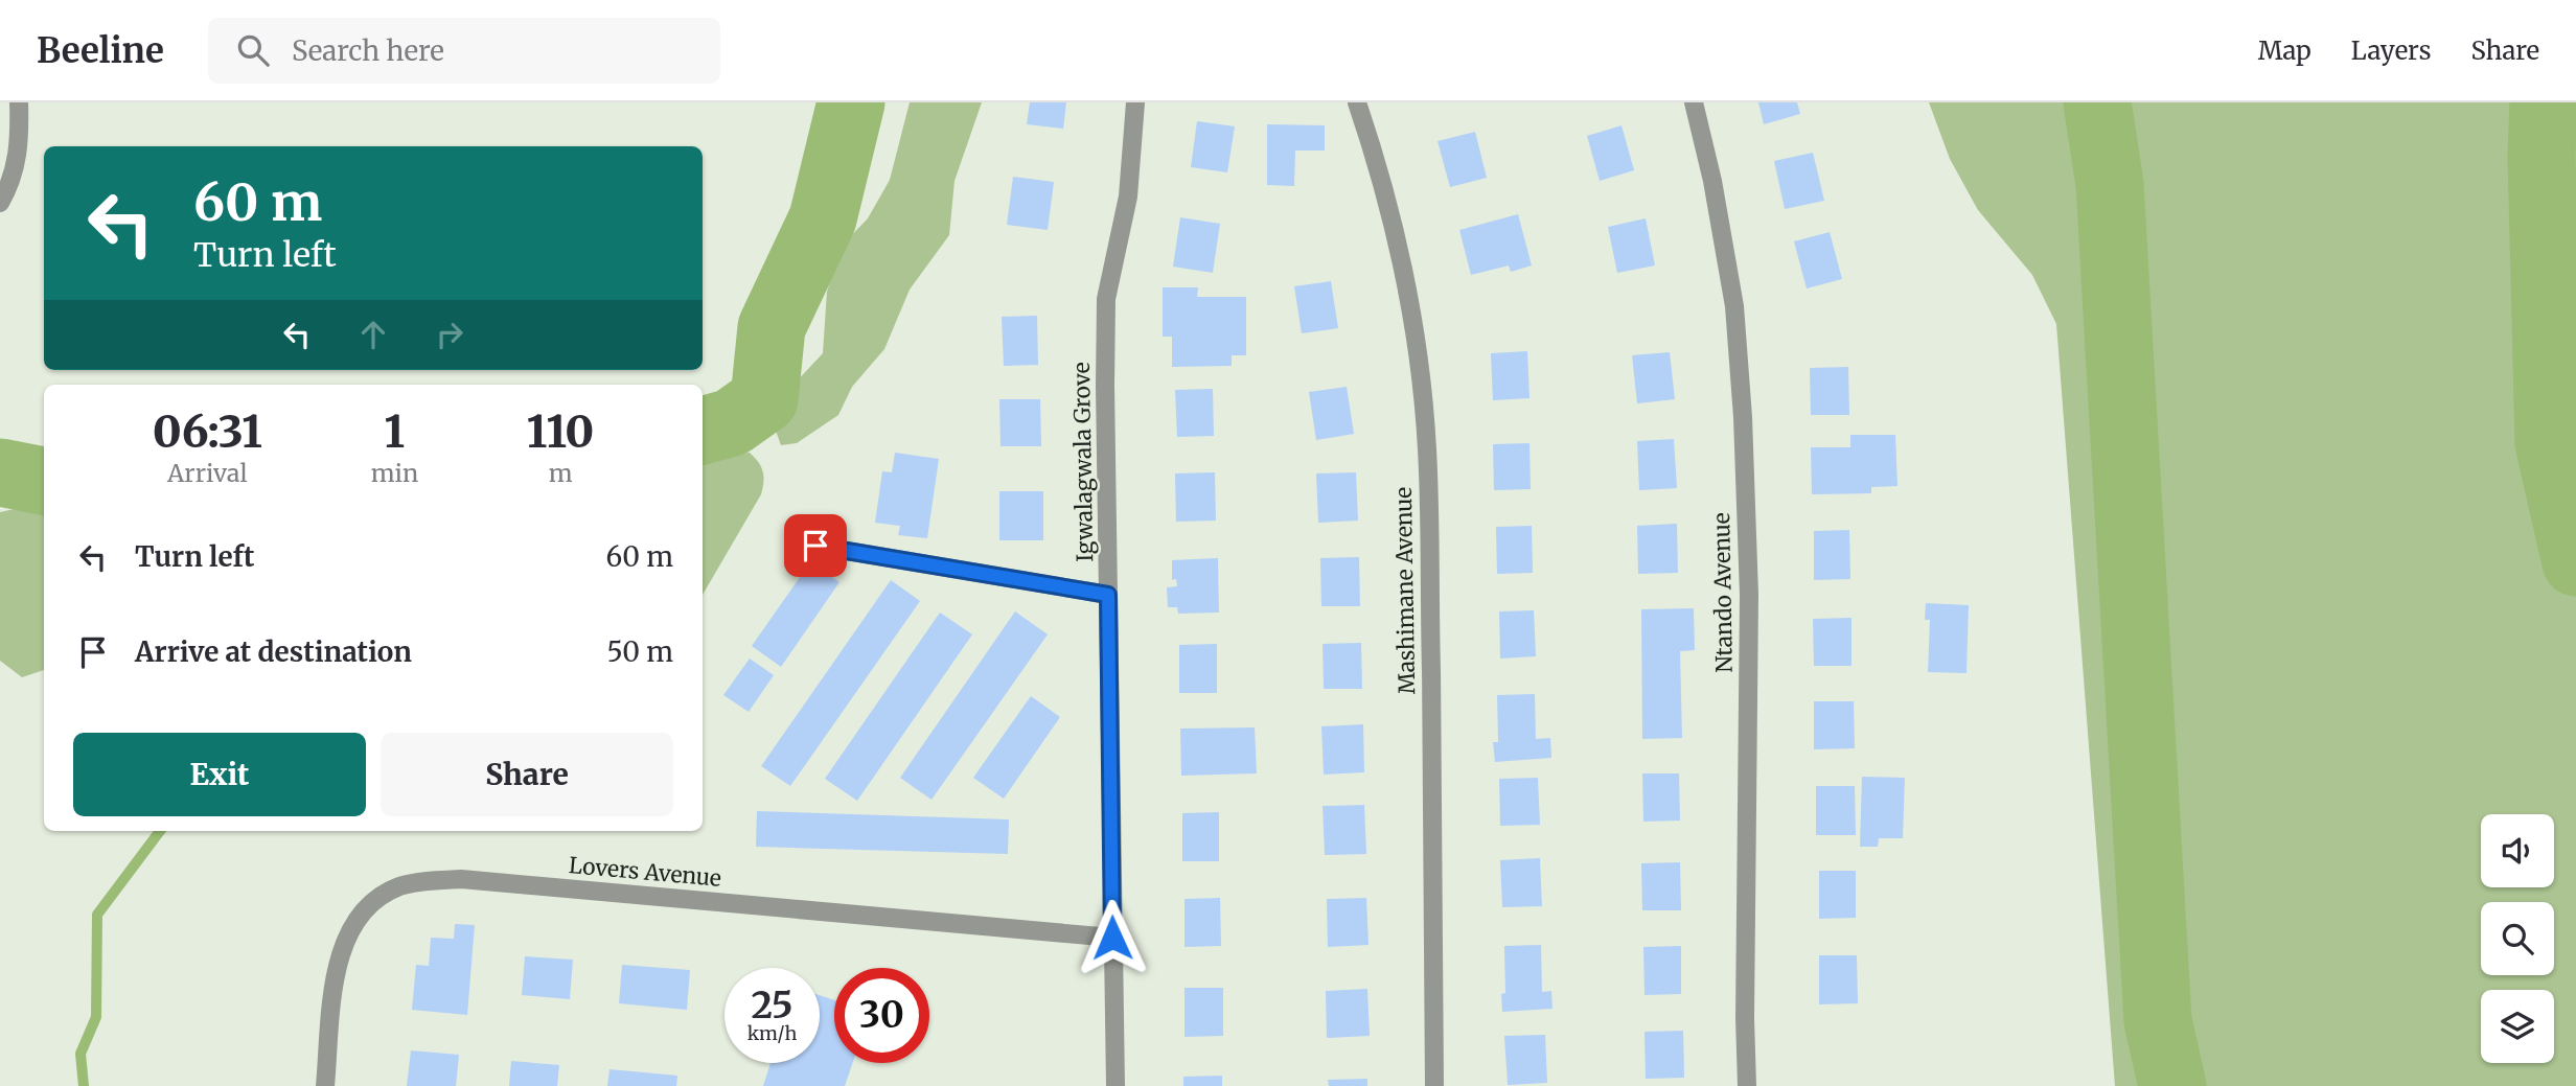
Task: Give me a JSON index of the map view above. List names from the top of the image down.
{
  "streets": {
    "street": [
      "Igwalagwala Grove",
      "Mashimane Avenue",
      "Ntando Avenue",
      "Lovers Avenue"
    ]
  },
  "crossings": [
    ["Igwalagwala Grove", "Lovers Avenue"]
  ],
  "page": {
    "header": "Beeline",
    "search": "Search here",
    "nav": ["Map", "Layers", "Share"],
    "turn": ["60 m", "Turn left"],
    "eta": [
      "06:31",
      "Arrival",
      "1",
      "min",
      "110",
      "m"
    ],
    "list": [
      {
        "name": "Turn left",
        "value": "60 m"
      },
      {
        "name": "Arrive at destination",
        "value": "50 m"
      }
    ],
    "buttons": ["Exit", "Share"],
    "speed": "25 km/h",
    "limit": "30"
  }
}
